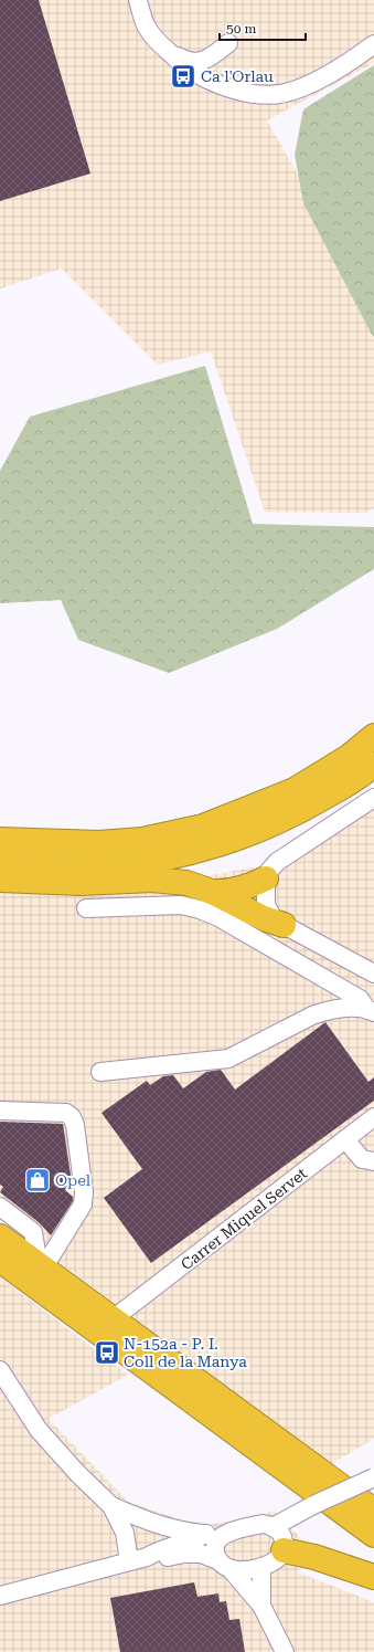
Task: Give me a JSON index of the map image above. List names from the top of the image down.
{
  "streets": {
    "street": ["Carrer Miquel Servet"]
  },
  "places": {
    "bus stop": ["Ca l'Orlau", "N-152a - P. I. Coll de la Manya"],
    "shop": ["Opel"]
  },
  "scale_bar": "50 m"
}
